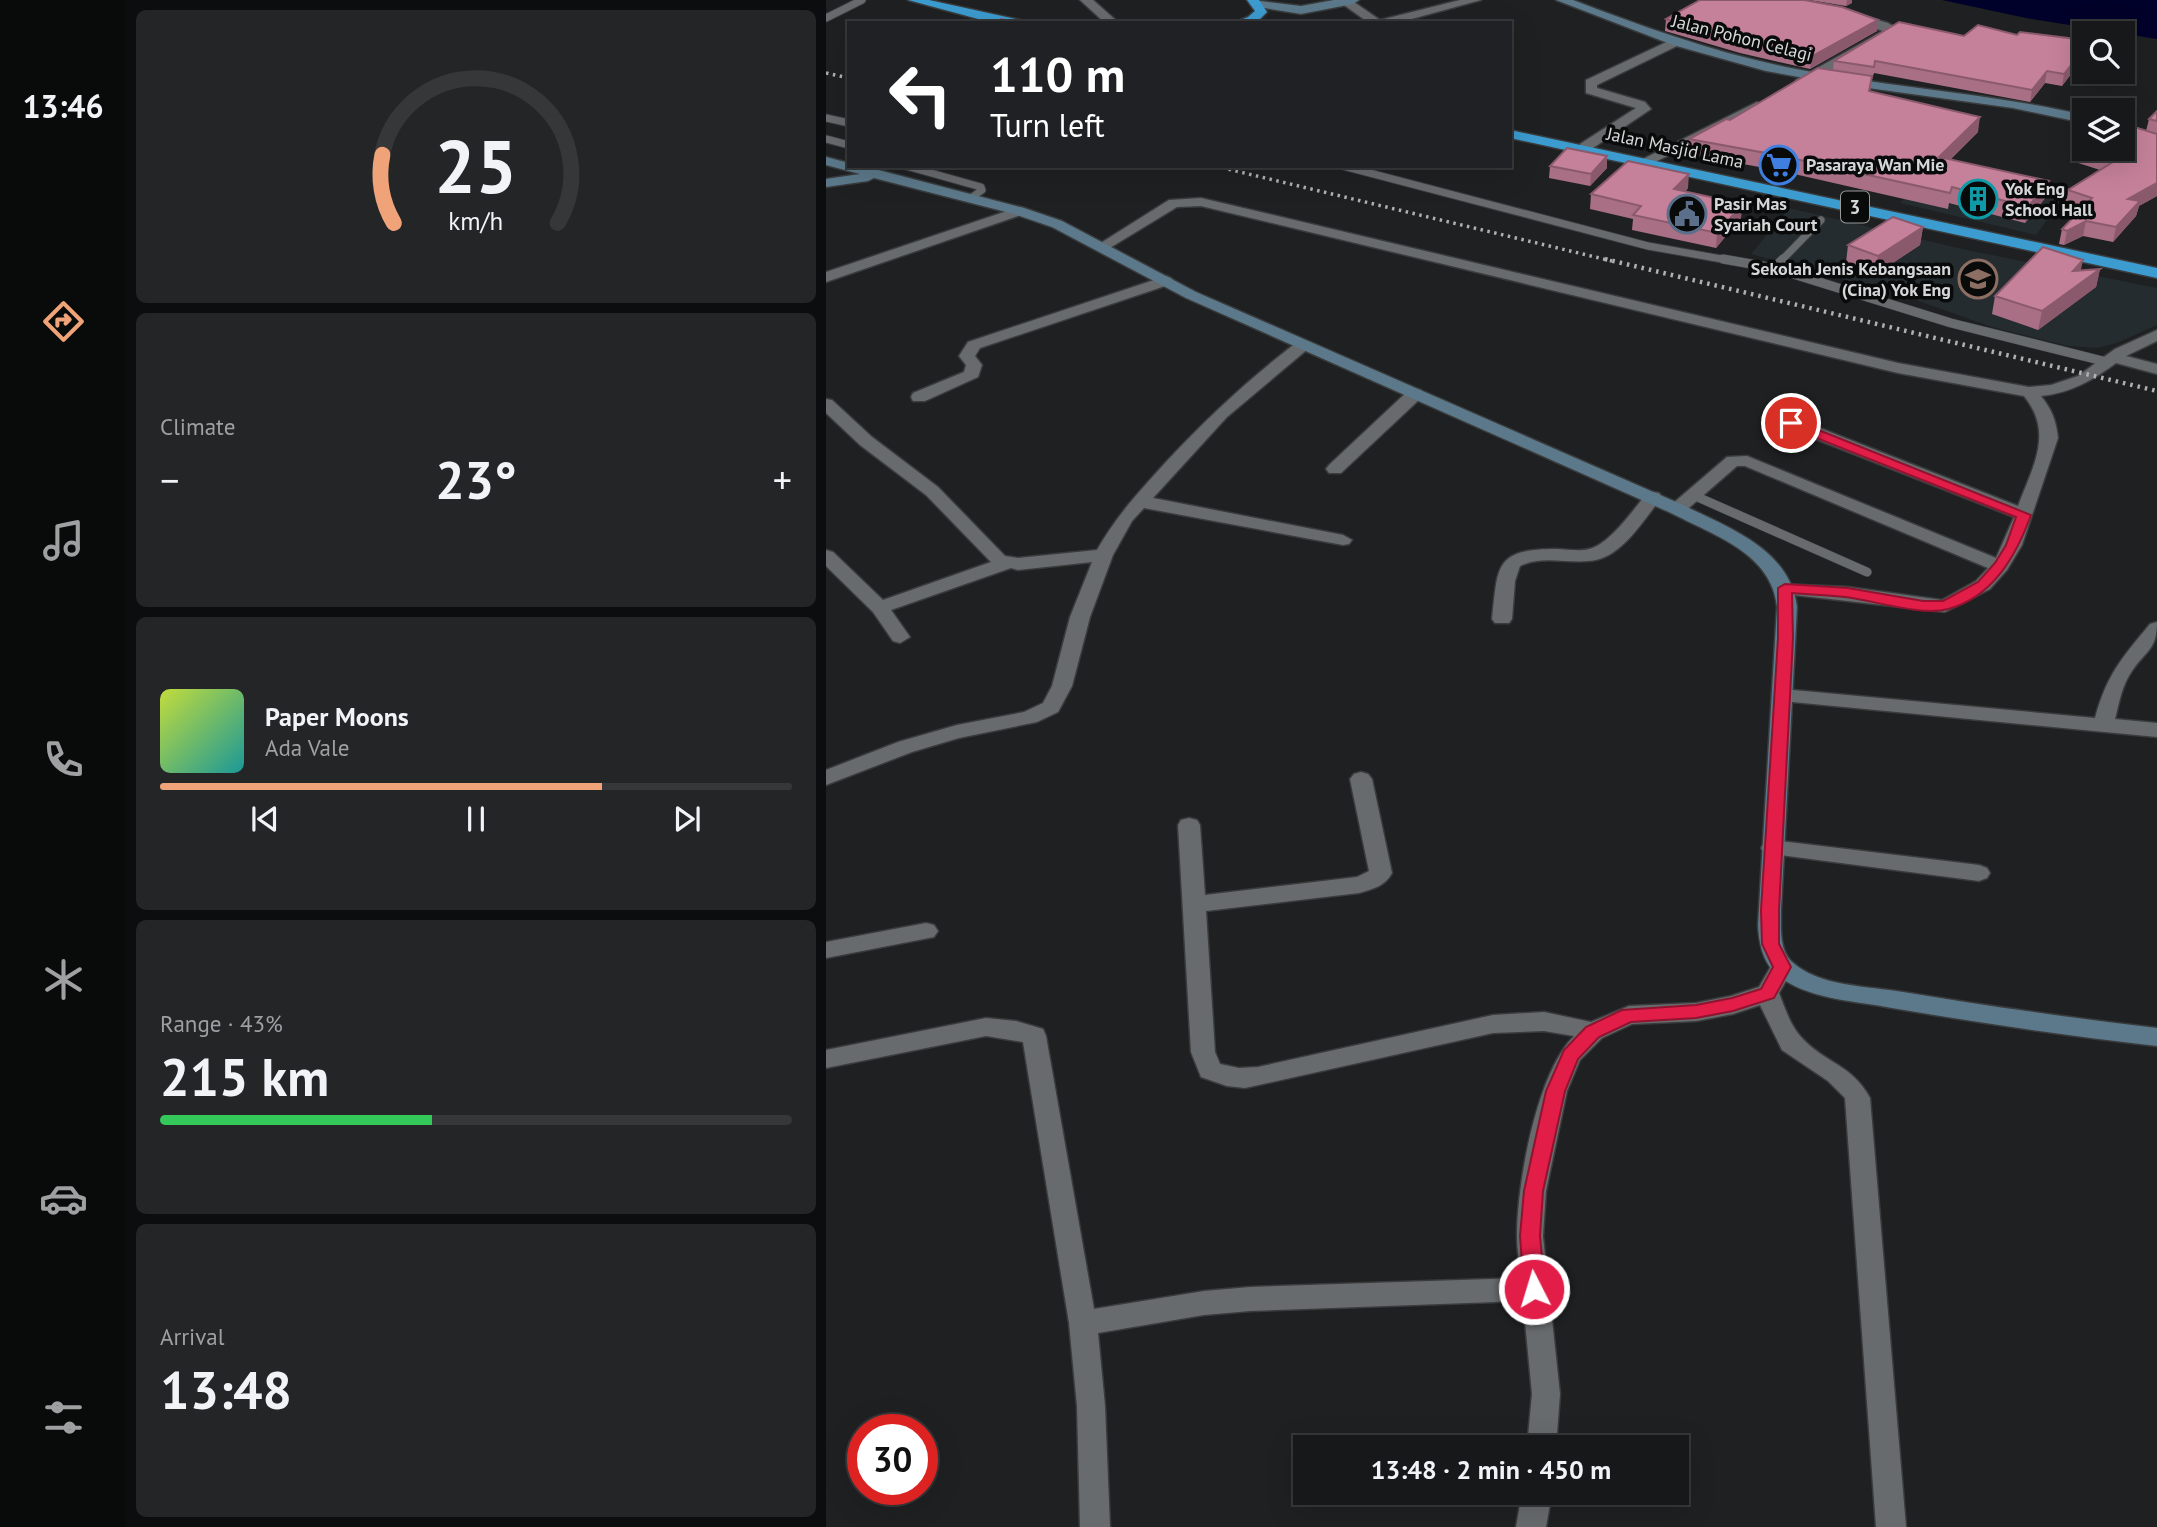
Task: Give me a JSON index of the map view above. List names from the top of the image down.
{
  "streets": {
    "highway": ["Jalan Masjid Lama", "3"],
    "street": ["Jalan Pohon Celagi"]
  },
  "places": {
    "supermarket": ["Pasaraya Wan Mie"],
    "building": ["Yok Eng School Hall"],
    "public building": ["Pasir Mas Syariah Court"],
    "school or university": ["Sekolah Jenis Kebangsaan (Cina) Yok Eng"]
  },
  "page": {
    "tabs": "13:46",
    "turn": ["110 m", "Turn left"],
    "tile": [
      "Climate",
      ["Range · 43%", "215 km"],
      ["Arrival", "13:48"]
    ],
    "heat": ["−", "23°", "+"],
    "song": ["Paper Moons", "Ada Vale"],
    "limit": "30",
    "trip": "13:48 · 2 min · 450 m",
    "gauge": ["25", "km/h"]
  }
}
